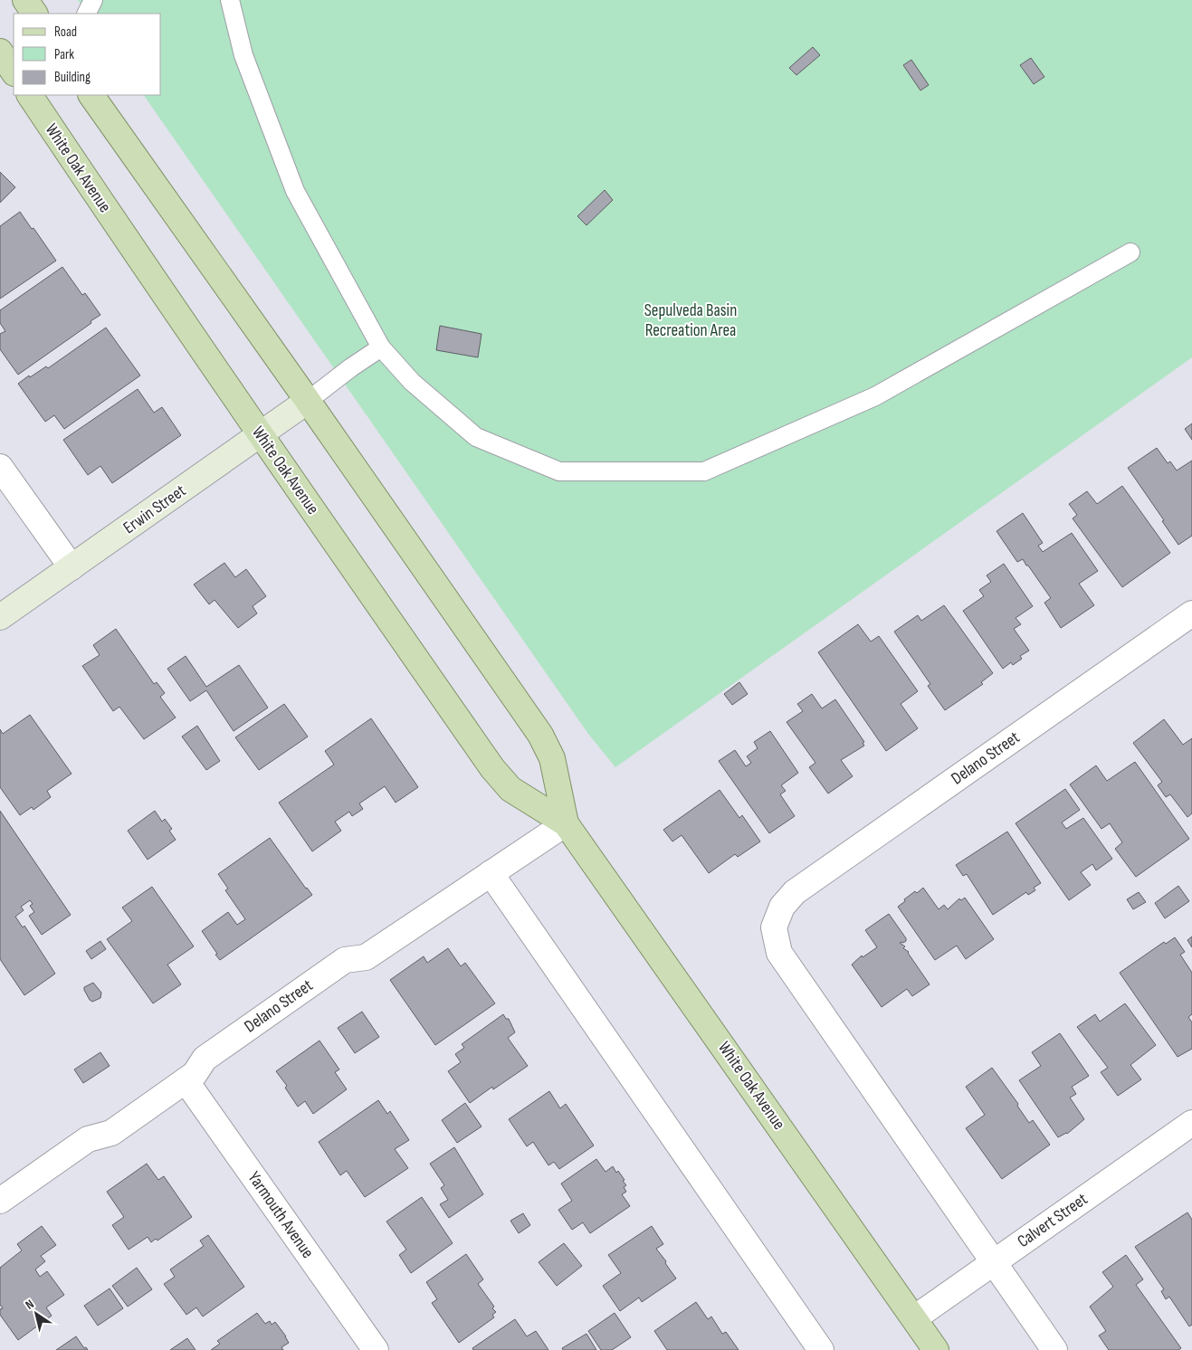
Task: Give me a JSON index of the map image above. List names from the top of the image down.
{
  "streets": {
    "main road": ["White Oak Avenue"],
    "street": [
      "Erwin Street",
      "Delano Street",
      "Yarmouth Avenue",
      "Calvert Street"
    ]
  },
  "crossings": [
    ["White Oak Avenue", "Erwin Street"],
    ["White Oak Avenue", "Delano Street"],
    ["White Oak Avenue", "Calvert Street"],
    ["Delano Street", "Yarmouth Avenue"],
    ["Delano Street", "Calvert Street"]
  ],
  "parks": ["Sepulveda Basin Recreation Area"],
  "legend": ["Road", "Park", "Building"],
  "north": "top left"
}
